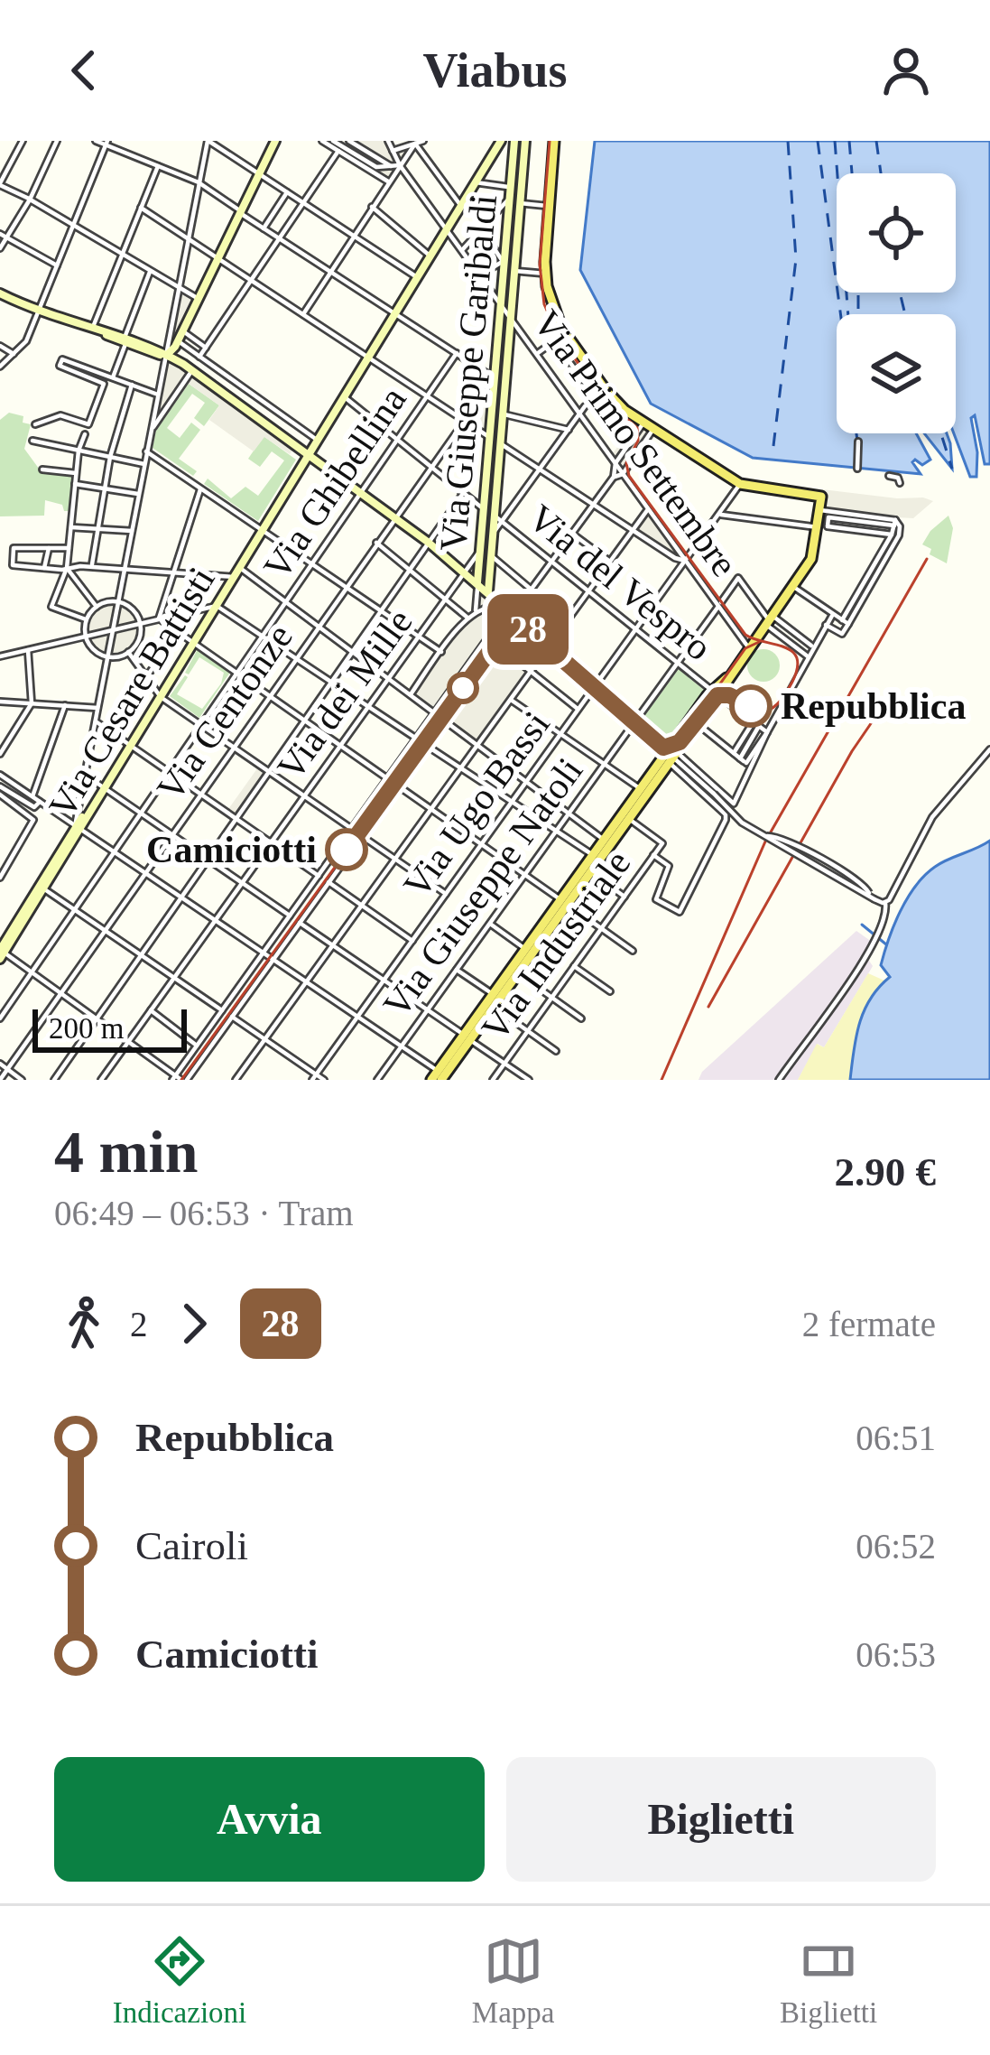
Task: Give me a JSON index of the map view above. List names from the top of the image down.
{
  "streets": {
    "main road": ["Via Giuseppe Garibaldi", "Via Cesare Battisti"],
    "street": [
      "Via Primo Settembre",
      "Via Ghibellina",
      "Via del Vespro",
      "Via dei Mille",
      "Via Centonze",
      "Via Ugo Bassi",
      "Via Giuseppe Natoli",
      "Via Industriale"
    ]
  },
  "crossings": [
    ["Via Giuseppe Garibaldi", "Via Primo Settembre"],
    ["Via Giuseppe Garibaldi", "Via del Vespro"],
    ["Via Giuseppe Garibaldi", "Via dei Mille"],
    ["Via Giuseppe Garibaldi", "Via Centonze"],
    ["Via Primo Settembre", "Via Cesare Battisti"],
    ["Via Primo Settembre", "Via Ugo Bassi"],
    ["Via Primo Settembre", "Via Giuseppe Natoli"],
    ["Via Ghibellina", "Via del Vespro"],
    ["Via del Vespro", "Via Cesare Battisti"],
    ["Via del Vespro", "Via Centonze"],
    ["Via del Vespro", "Via Ugo Bassi"],
    ["Via del Vespro", "Via Giuseppe Natoli"]
  ],
  "places": ["Repubblica", "Camiciotti"],
  "lines": ["tram line 28"],
  "scale_bar": "200 m",
  "page": {
    "header": "Viabus",
    "on_map": "28",
    "scale": "200 m",
    "heading": ["4 min", "06:49 – 06:53 · Tram", "2.90 €"],
    "legs": ["2", "28", "2 fermate"],
    "list": [
      {
        "name": "Repubblica",
        "value": "06:51"
      },
      {
        "name": "Cairoli",
        "value": "06:52"
      },
      {
        "name": "Camiciotti",
        "value": "06:53"
      }
    ],
    "buttons": ["Avvia", "Biglietti"],
    "tabs": ["Indicazioni", "Mappa", "Biglietti"]
  }
}
